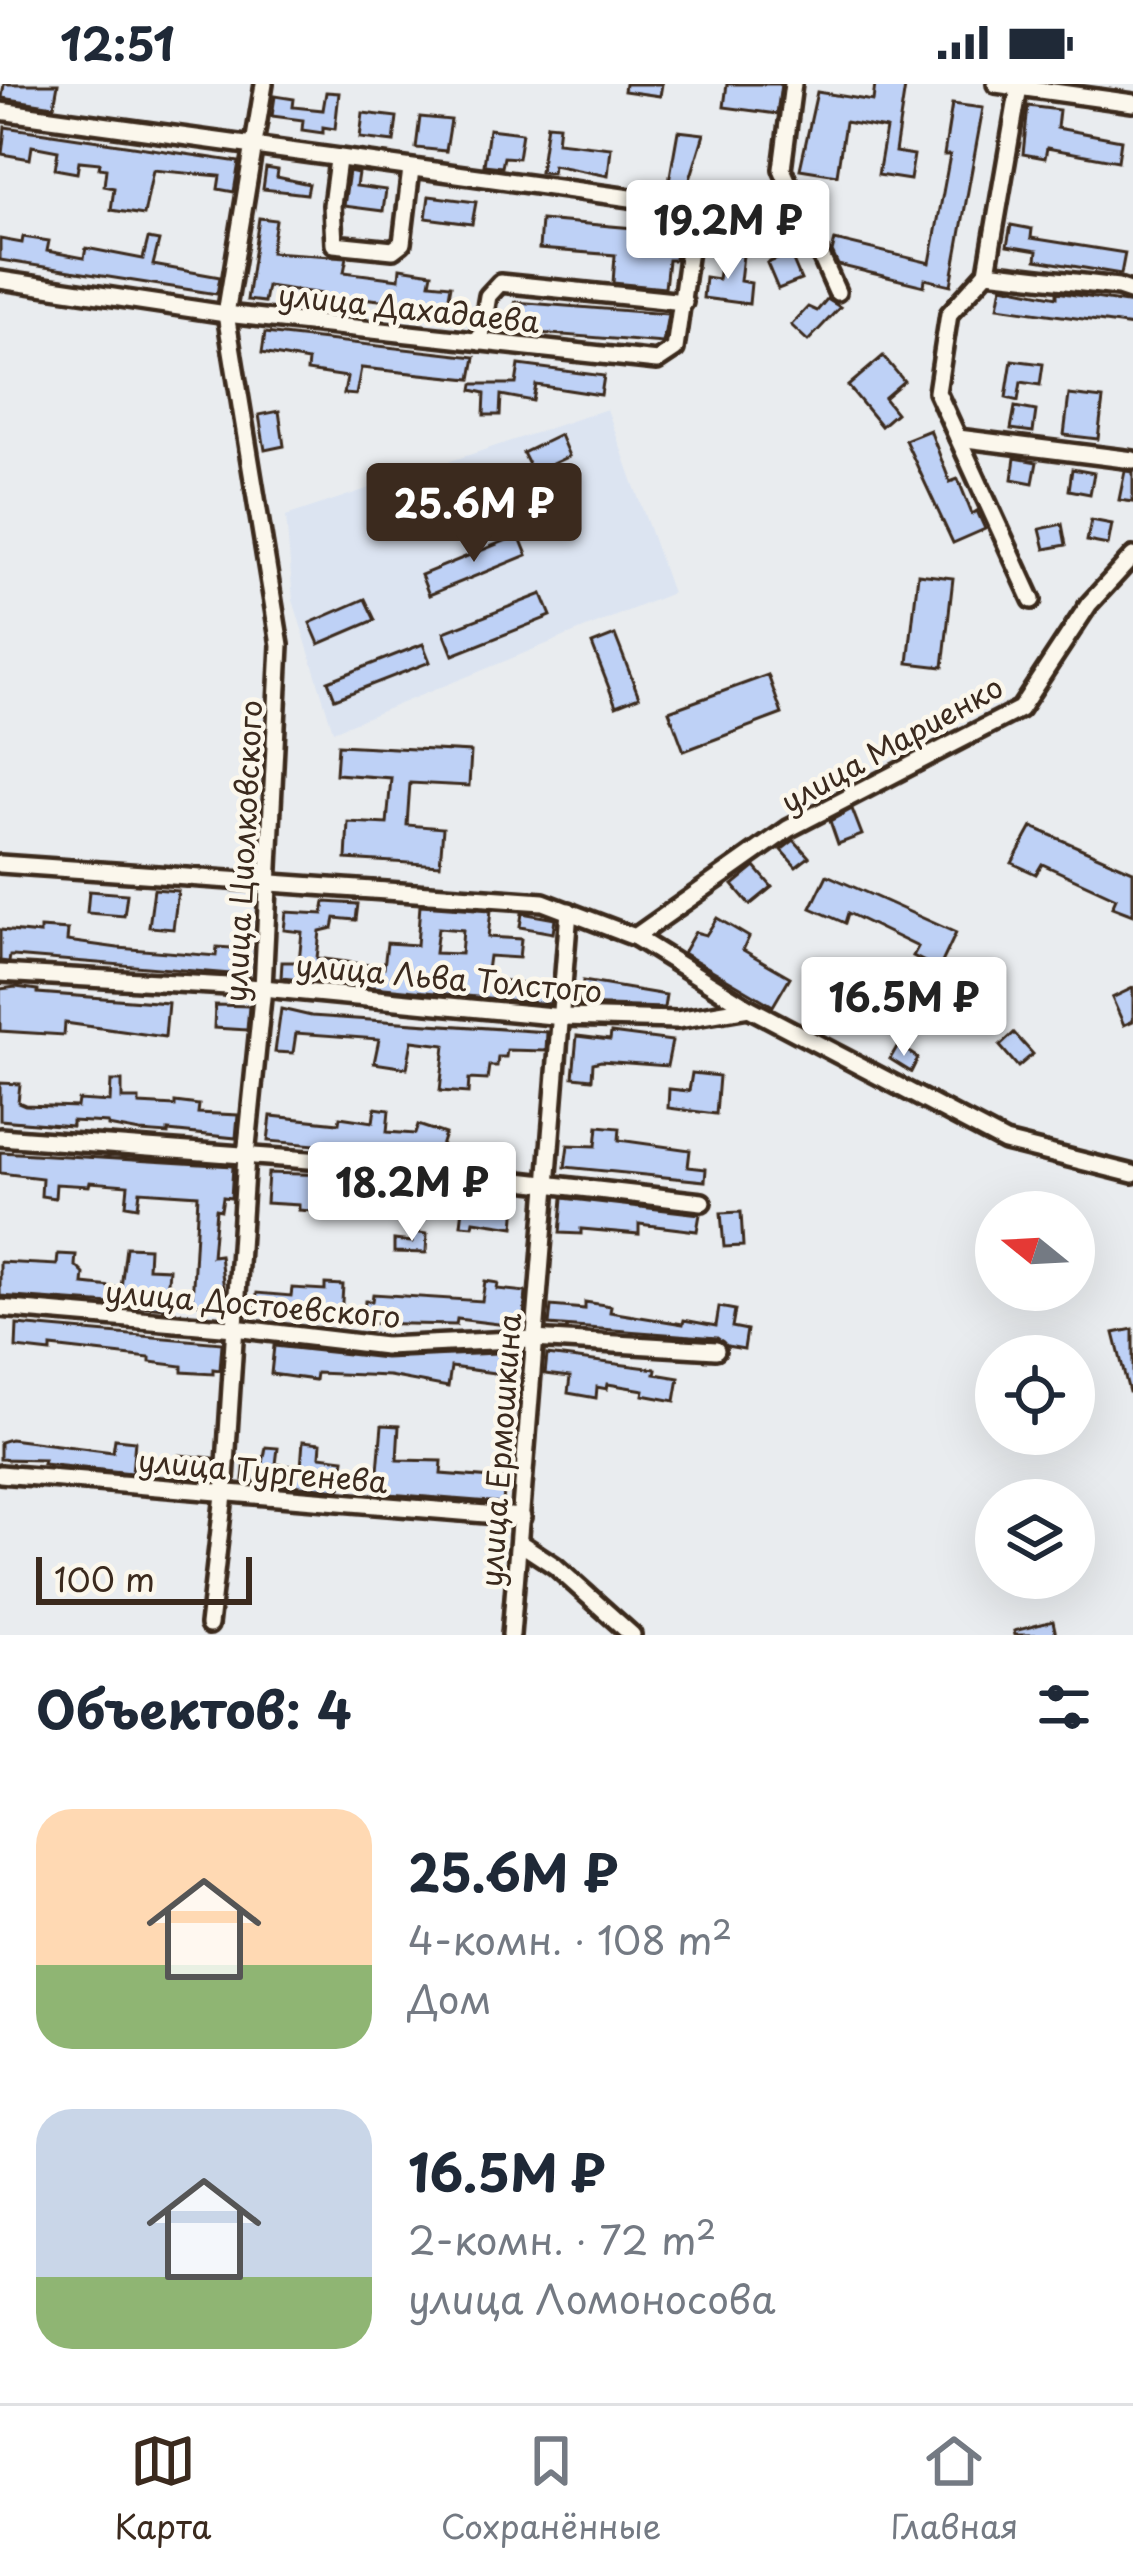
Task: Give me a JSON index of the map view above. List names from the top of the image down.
{
  "streets": {
    "street": [
      "улица Дахадаева",
      "улица Мариенко",
      "улица Циолковского",
      "улица Льва Толстого",
      "улица Достоевского",
      "улица Ермошкина",
      "улица Тургенева"
    ]
  },
  "crossings": [
    ["улица Дахадаева", "улица Циолковского"],
    ["улица Циолковского", "улица Льва Толстого"],
    ["улица Циолковского", "улица Достоевского"],
    ["улица Циолковского", "улица Тургенева"],
    ["улица Льва Толстого", "улица Ермошкина"],
    ["улица Достоевского", "улица Ермошкина"],
    ["улица Ермошкина", "улица Тургенева"]
  ],
  "scale_bar": "100 m",
  "north": "left",
  "page": {
    "status": "12:51",
    "price": [
      "19.2M ₽",
      "25.6M ₽",
      "16.5M ₽",
      "18.2M ₽"
    ],
    "scale": "100 m",
    "heading": "Объектов: 4",
    "list": [
      {
        "name": "25.6M ₽",
        "note": "4-комн. · 108 m² · Дом"
      },
      {
        "name": "16.5M ₽",
        "note": "2-комн. · 72 m² · улица Ломоносова"
      }
    ],
    "tabs": ["Карта", "Сохранённые", "Главная"]
  }
}
